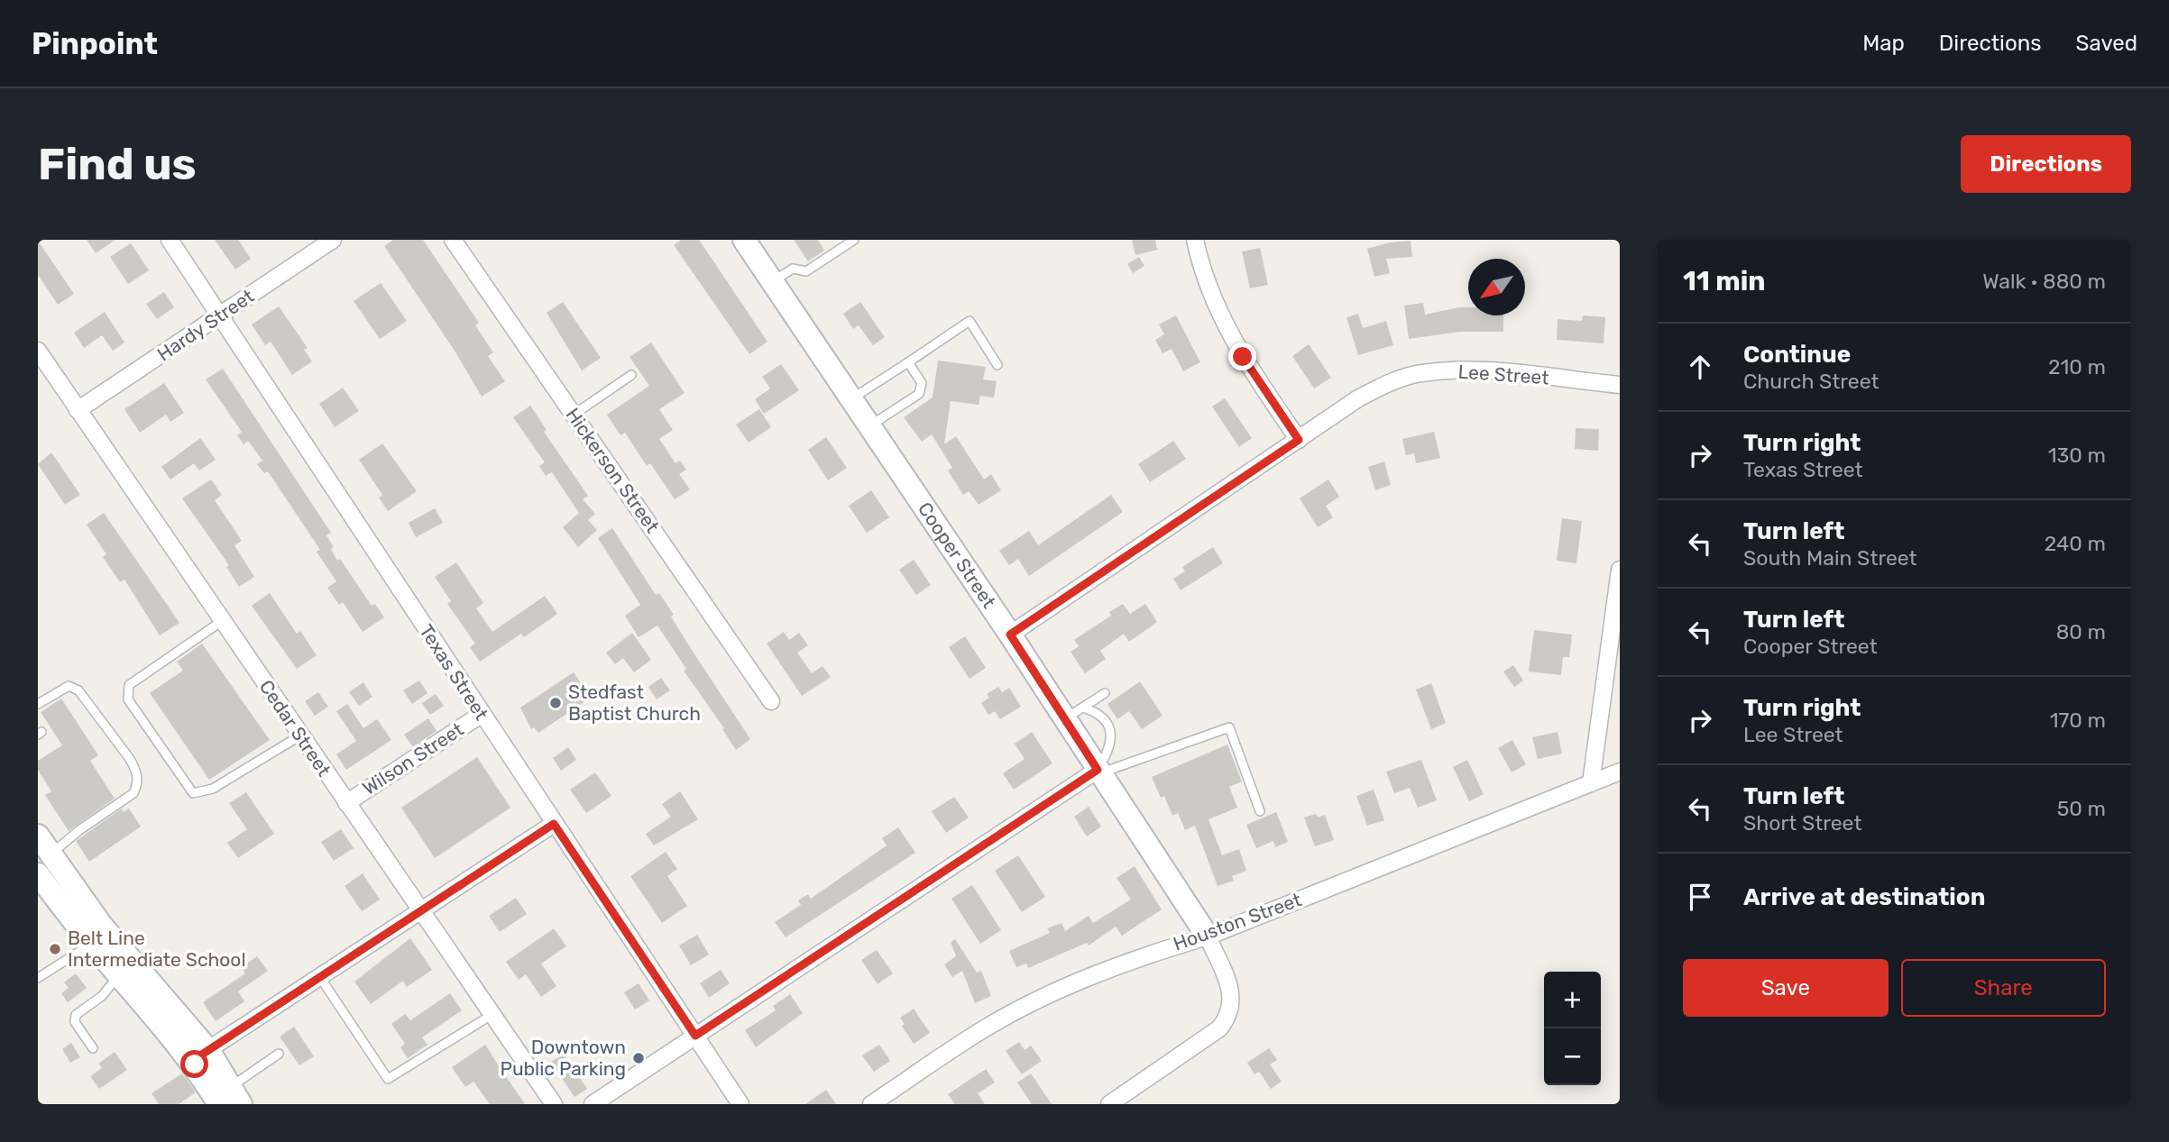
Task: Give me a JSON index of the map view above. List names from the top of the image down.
{
  "streets": {
    "street": [
      "Hardy Street",
      "Lee Street",
      "Hickerson Street",
      "Cooper Street",
      "Texas Street",
      "Cedar Street",
      "Wilson Street",
      "Houston Street"
    ]
  },
  "crossings": [
    ["Hardy Street", "Texas Street"],
    ["Hardy Street", "Cedar Street"],
    ["Lee Street", "Cooper Street"],
    ["Cooper Street", "Houston Street"],
    ["Texas Street", "Wilson Street"],
    ["Cedar Street", "Wilson Street"]
  ],
  "places": ["Stedfast Baptist Church", "Belt Line Intermediate School", "Downtown Public Parking"],
  "north": "bottom left",
  "page": {
    "header": "Pinpoint",
    "nav": ["Map", "Directions", "Saved"],
    "buttons": [
      "Directions",
      ["Save", "Share"]
    ],
    "title": "Find us",
    "heading": ["11 min", "Walk · 880 m"],
    "list": [
      ["Continue", "Church Street", "210 m"],
      ["Turn right", "Texas Street", "130 m"],
      ["Turn left", "South Main Street", "240 m"],
      ["Turn left", "Cooper Street", "80 m"],
      ["Turn right", "Lee Street", "170 m"],
      ["Turn left", "Short Street", "50 m"],
      "Arrive at destination"
    ],
    "map_buttons": ["+", "−"]
  }
}
